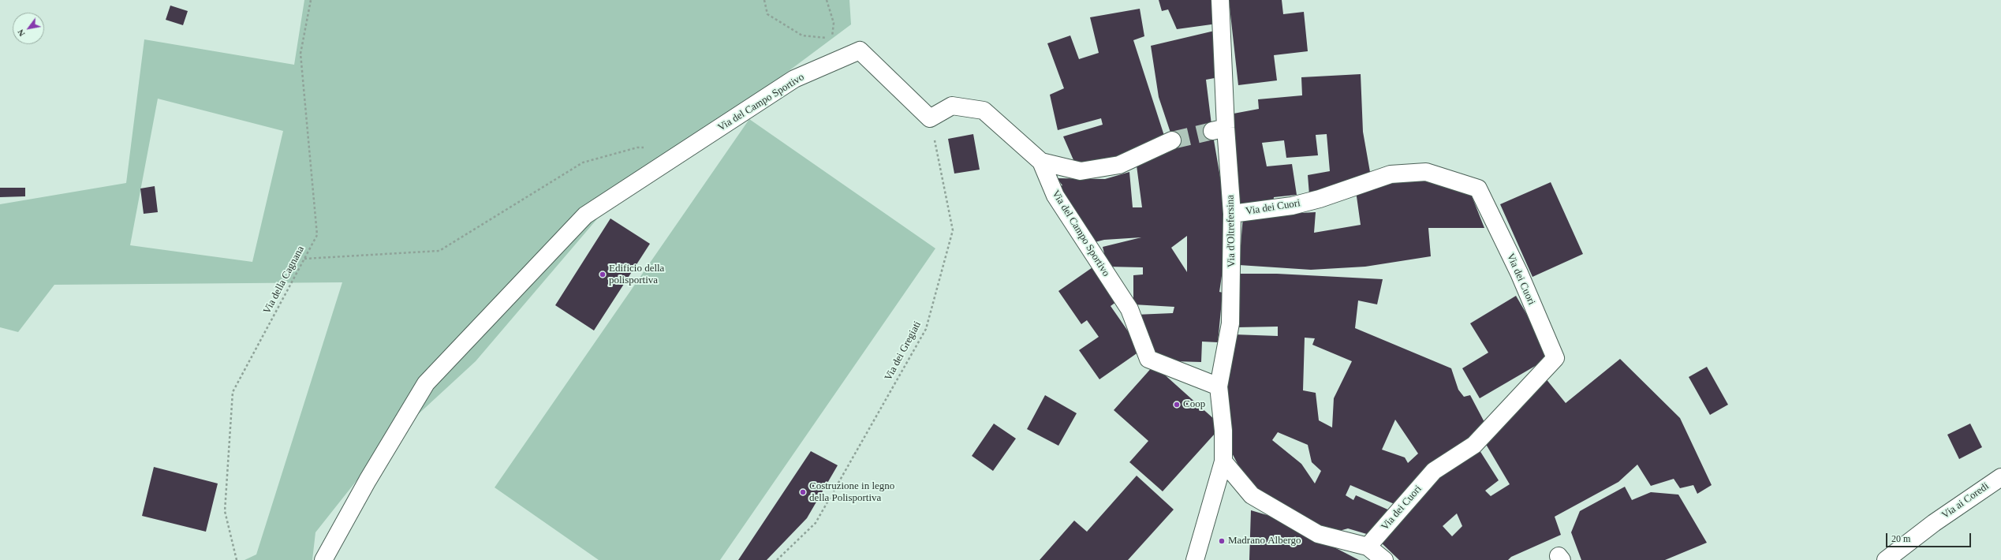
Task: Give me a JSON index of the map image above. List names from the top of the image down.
{
  "streets": {
    "street": [
      "Via del Campo Sportivo",
      "Via dei Cuori",
      "Via d'Oltrefersina",
      "Via ai Coredi"
    ],
    "path": ["Via della Cagnana", "Via dei Gregiati"]
  },
  "crossings": [
    ["Via del Campo Sportivo", "Via d'Oltrefersina"],
    ["Via del Campo Sportivo", "Via dei Gregiati"],
    ["Via dei Cuori", "Via d'Oltrefersina"]
  ],
  "places": [
    "Edificio della polisportiva",
    "Coop",
    "Costruzione in legno della Polisportiva",
    "Madrano Albergo"
  ],
  "scale_bar": "20 m",
  "north": "bottom left"
}
